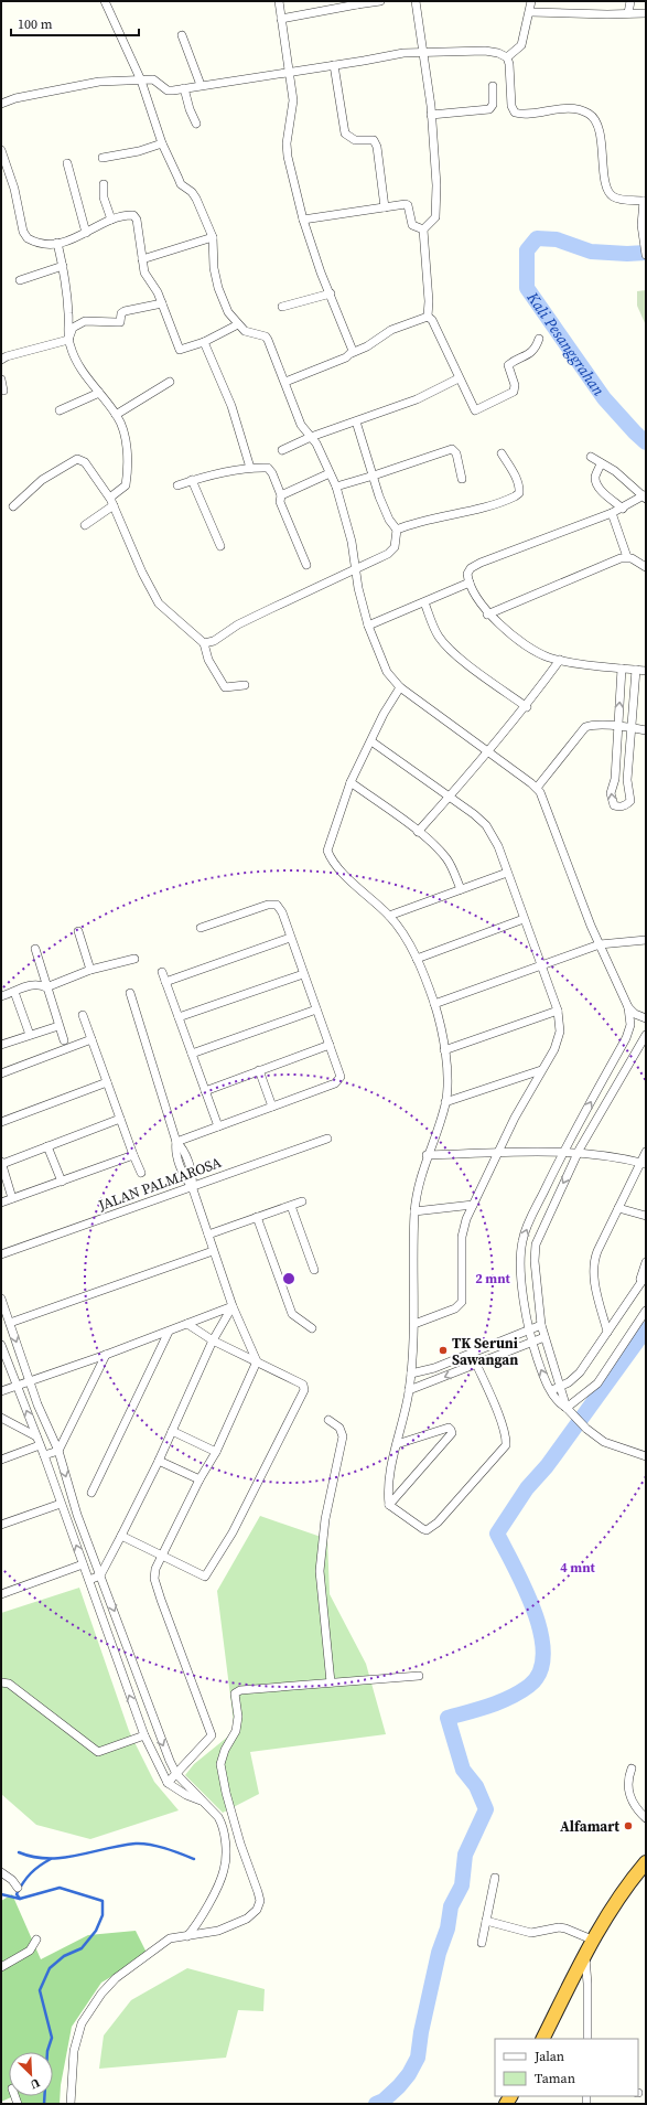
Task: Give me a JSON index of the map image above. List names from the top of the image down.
{
  "streets": {
    "street": ["JALAN PALMAROSA"]
  },
  "water": ["Kali Pesanggrahan"],
  "places": ["TK Seruni Sawangan", "Alfamart"],
  "legend": ["Jalan", "Taman"],
  "scale_bar": "100 m",
  "north": "bottom right",
  "rings": ["2 mnt", "4 mnt"]
}
